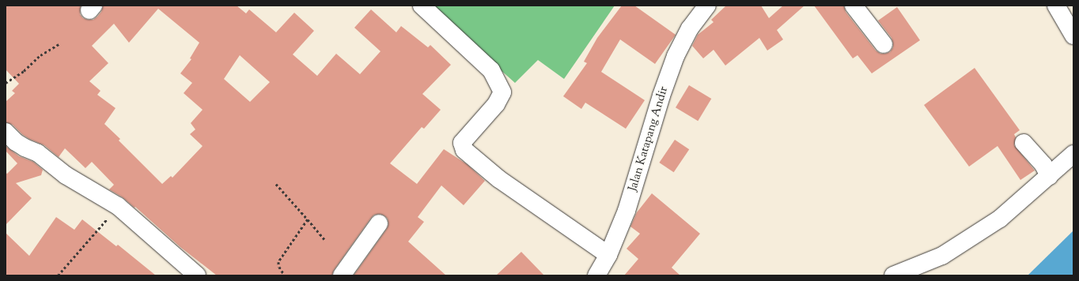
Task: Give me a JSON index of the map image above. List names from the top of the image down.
{
  "streets": {
    "street": ["Jalan Katapang Andir"]
  }
}
